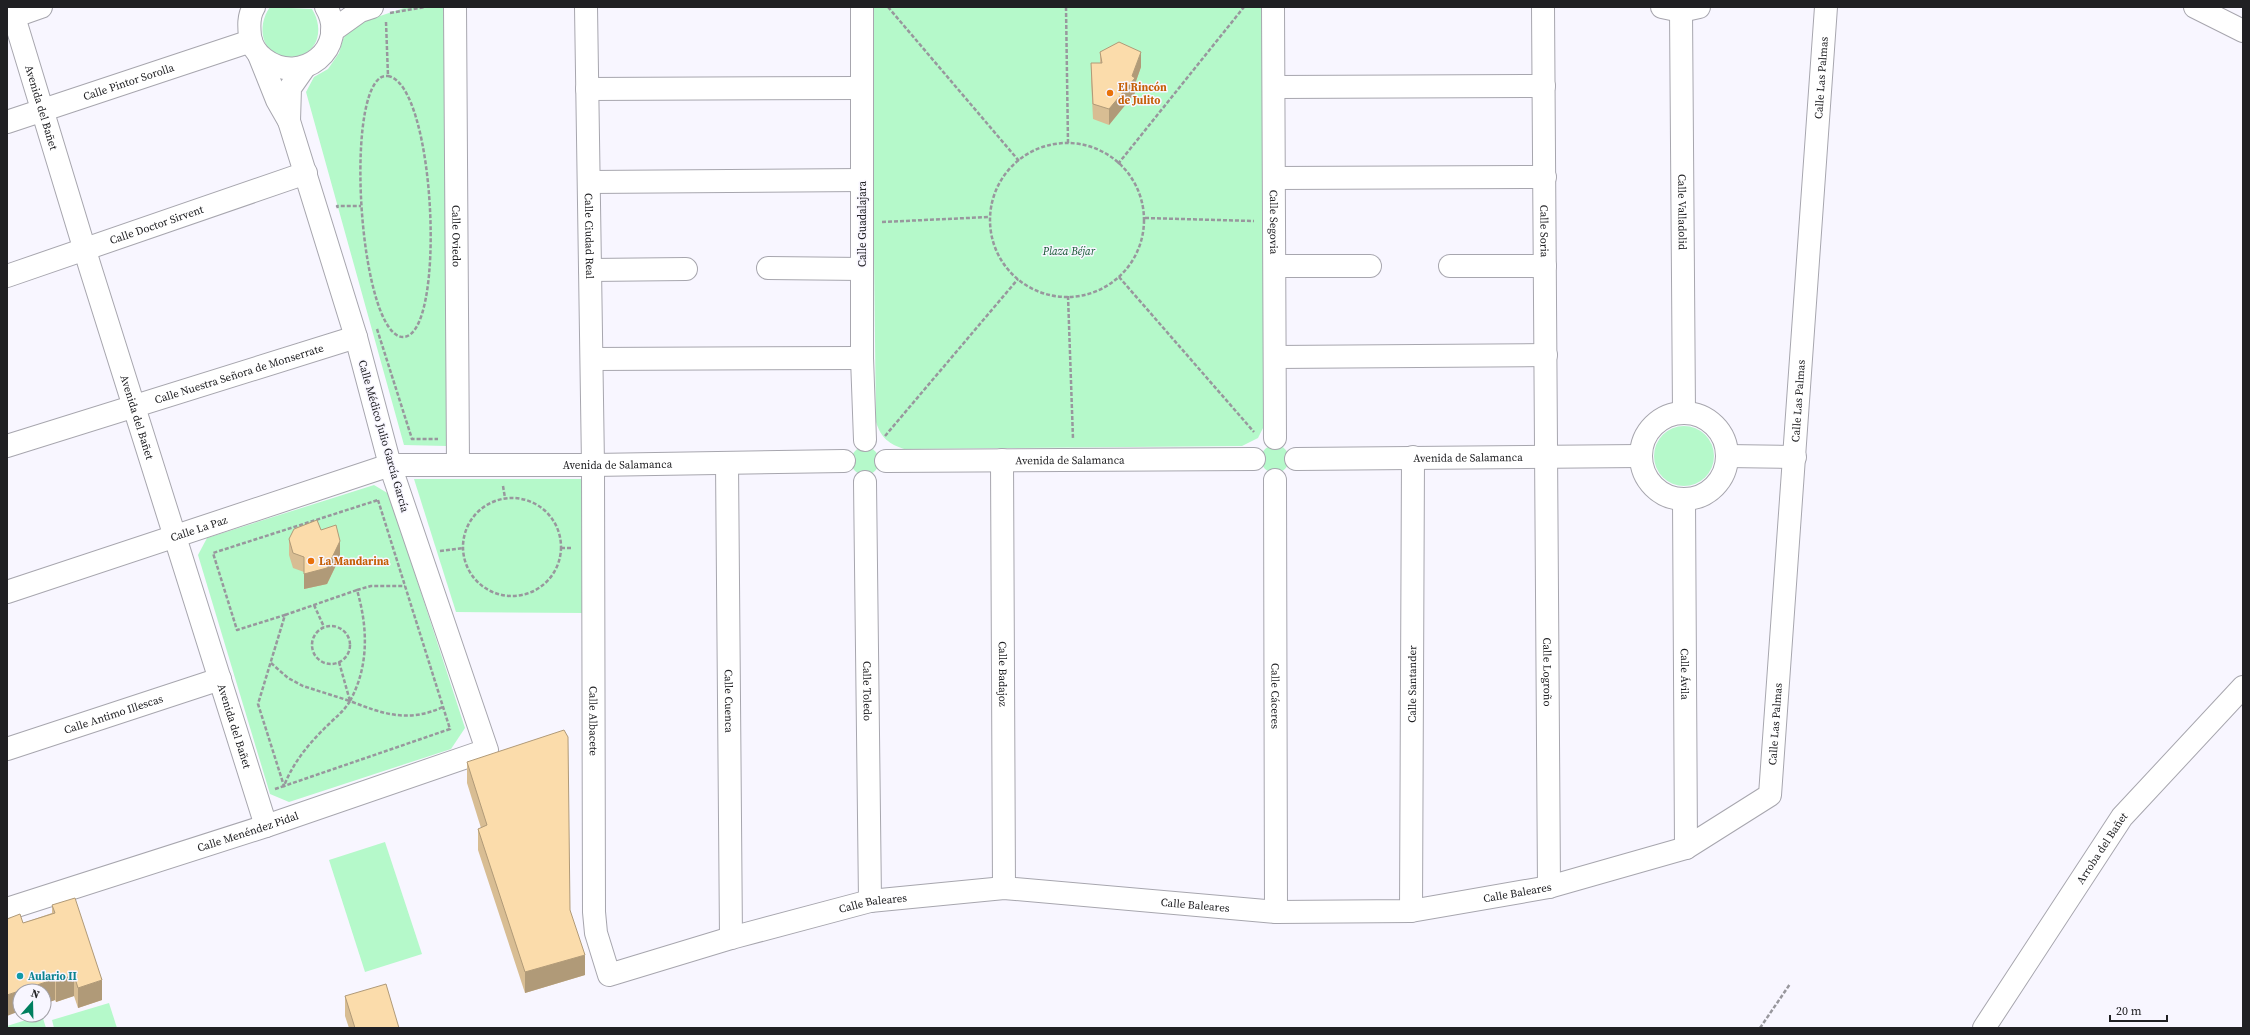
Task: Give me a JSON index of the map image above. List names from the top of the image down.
{
  "streets": {
    "street": [
      "Calle Las Palmas",
      "Calle Pintor Sorolla",
      "Avenida del Bañet",
      "Calle Valladolid",
      "Calle Segovia",
      "Calle Doctor Sirvent",
      "Calle Guadalajara",
      "Calle Soria",
      "Calle Oviedo",
      "Calle Ciudad Real",
      "Calle Nuestra Señora de Monserrate",
      "Calle Médico Julio García García",
      "Avenida de Salamanca",
      "Calle La Paz",
      "Calle Logroño",
      "Calle Badajoz",
      "Calle Ávila",
      "Calle Santander",
      "Calle Toledo",
      "Calle Cáceres",
      "Calle Cuenca",
      "Calle Antimo Illescas",
      "Calle Albacete",
      "Calle Menéndez Pidal",
      "Arroba del Bañet",
      "Calle Baleares"
    ]
  },
  "crossings": [
    ["Calle Las Palmas", "Calle Baleares"],
    ["Calle Pintor Sorolla", "Avenida del Bañet"],
    ["Calle Pintor Sorolla", "Calle Médico Julio García García"],
    ["Avenida del Bañet", "Calle Doctor Sirvent"],
    ["Avenida del Bañet", "Calle Nuestra Señora de Monserrate"],
    ["Avenida del Bañet", "Calle La Paz"],
    ["Avenida del Bañet", "Calle Antimo Illescas"],
    ["Avenida del Bañet", "Calle Menéndez Pidal"],
    ["Calle Valladolid", "Avenida de Salamanca"],
    ["Calle Valladolid", "Calle Ávila"],
    ["Calle Segovia", "Avenida de Salamanca"],
    ["Calle Segovia", "Calle Cáceres"],
    ["Calle Doctor Sirvent", "Calle Médico Julio García García"],
    ["Calle Guadalajara", "Avenida de Salamanca"],
    ["Calle Guadalajara", "Calle Toledo"],
    ["Calle Soria", "Avenida de Salamanca"],
    ["Calle Soria", "Calle Logroño"],
    ["Calle Oviedo", "Avenida de Salamanca"],
    ["Calle Ciudad Real", "Avenida de Salamanca"],
    ["Calle Ciudad Real", "Calle Albacete"],
    ["Calle Nuestra Señora de Monserrate", "Calle Médico Julio García García"],
    ["Calle Médico Julio García García", "Avenida de Salamanca"],
    ["Calle Médico Julio García García", "Calle La Paz"],
    ["Calle Médico Julio García García", "Calle Menéndez Pidal"],
    ["Avenida de Salamanca", "Calle La Paz"],
    ["Avenida de Salamanca", "Calle Logroño"],
    ["Avenida de Salamanca", "Calle Badajoz"],
    ["Avenida de Salamanca", "Calle Ávila"],
    ["Avenida de Salamanca", "Calle Santander"],
    ["Avenida de Salamanca", "Calle Toledo"],
    ["Avenida de Salamanca", "Calle Cáceres"],
    ["Avenida de Salamanca", "Calle Cuenca"],
    ["Avenida de Salamanca", "Calle Albacete"],
    ["Calle Logroño", "Calle Baleares"],
    ["Calle Badajoz", "Calle Baleares"],
    ["Calle Ávila", "Calle Baleares"],
    ["Calle Santander", "Calle Baleares"],
    ["Calle Toledo", "Calle Baleares"],
    ["Calle Cáceres", "Calle Baleares"],
    ["Calle Cuenca", "Calle Baleares"],
    ["Calle Albacete", "Calle Baleares"]
  ],
  "parks": ["Plaza Béjar"],
  "places": ["El Rincón de Julito", "La Mandarina", "Aulario II"],
  "scale_bar": "20 m",
  "north": "top"
}
